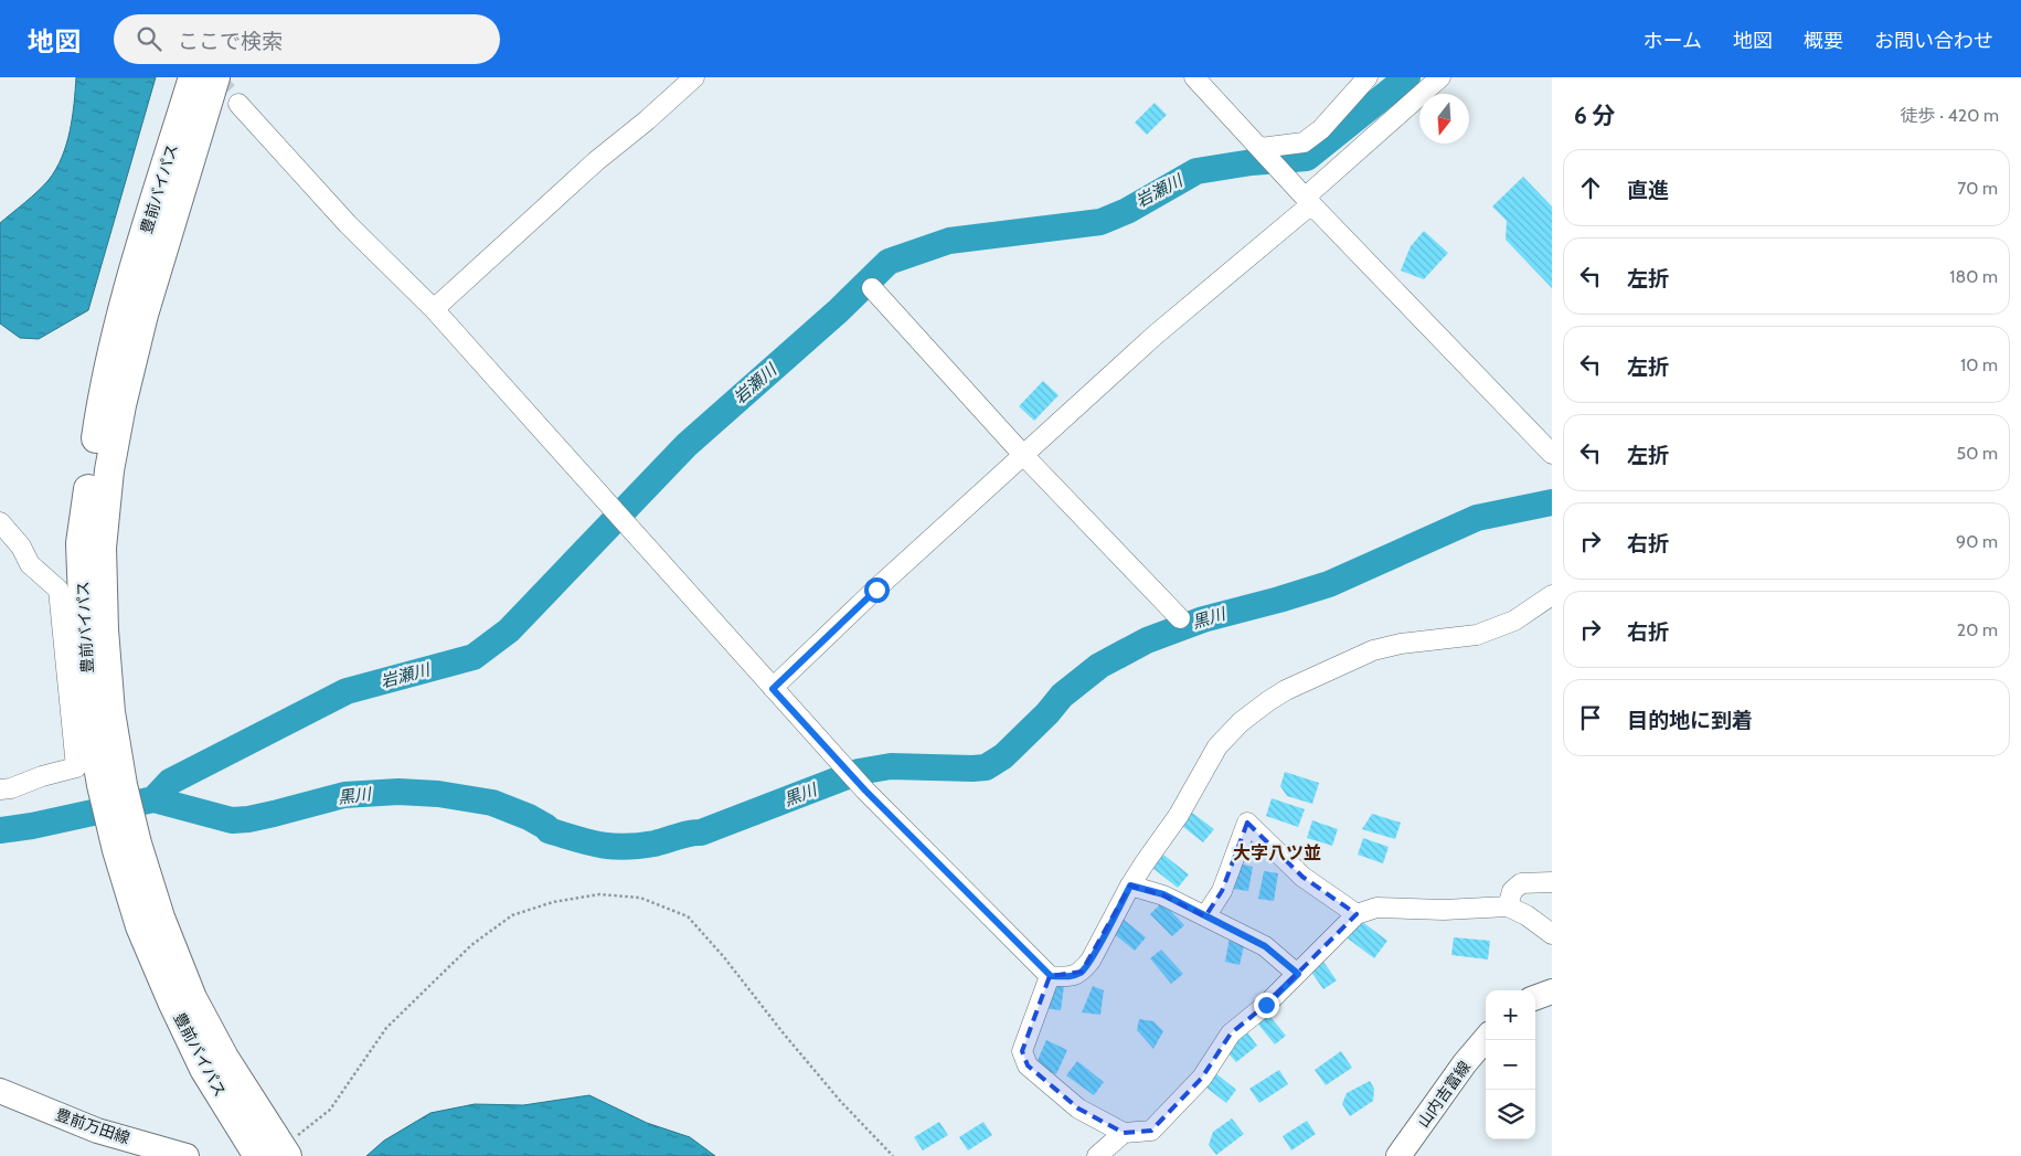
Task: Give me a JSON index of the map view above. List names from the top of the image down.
{
  "streets": {
    "highway": ["豊前バイパス"],
    "main road": ["山内吉富線", "豊前万田線"]
  },
  "districts": ["大字八ツ並"],
  "water": ["岩瀬川", "黒川"],
  "north": "bottom",
  "page": {
    "header": "地図",
    "search": "ここで検索",
    "nav": [
      "ホーム",
      "地図",
      "概要",
      "お問い合わせ"
    ],
    "heading": ["6 分", "徒歩 · 420 m"],
    "list": [
      ["直進", "70 m"],
      ["左折", "180 m"],
      ["左折", "10 m"],
      ["左折", "50 m"],
      ["右折", "90 m"],
      ["右折", "20 m"],
      "目的地に到着"
    ],
    "map_buttons": ["+", "−"]
  }
}
